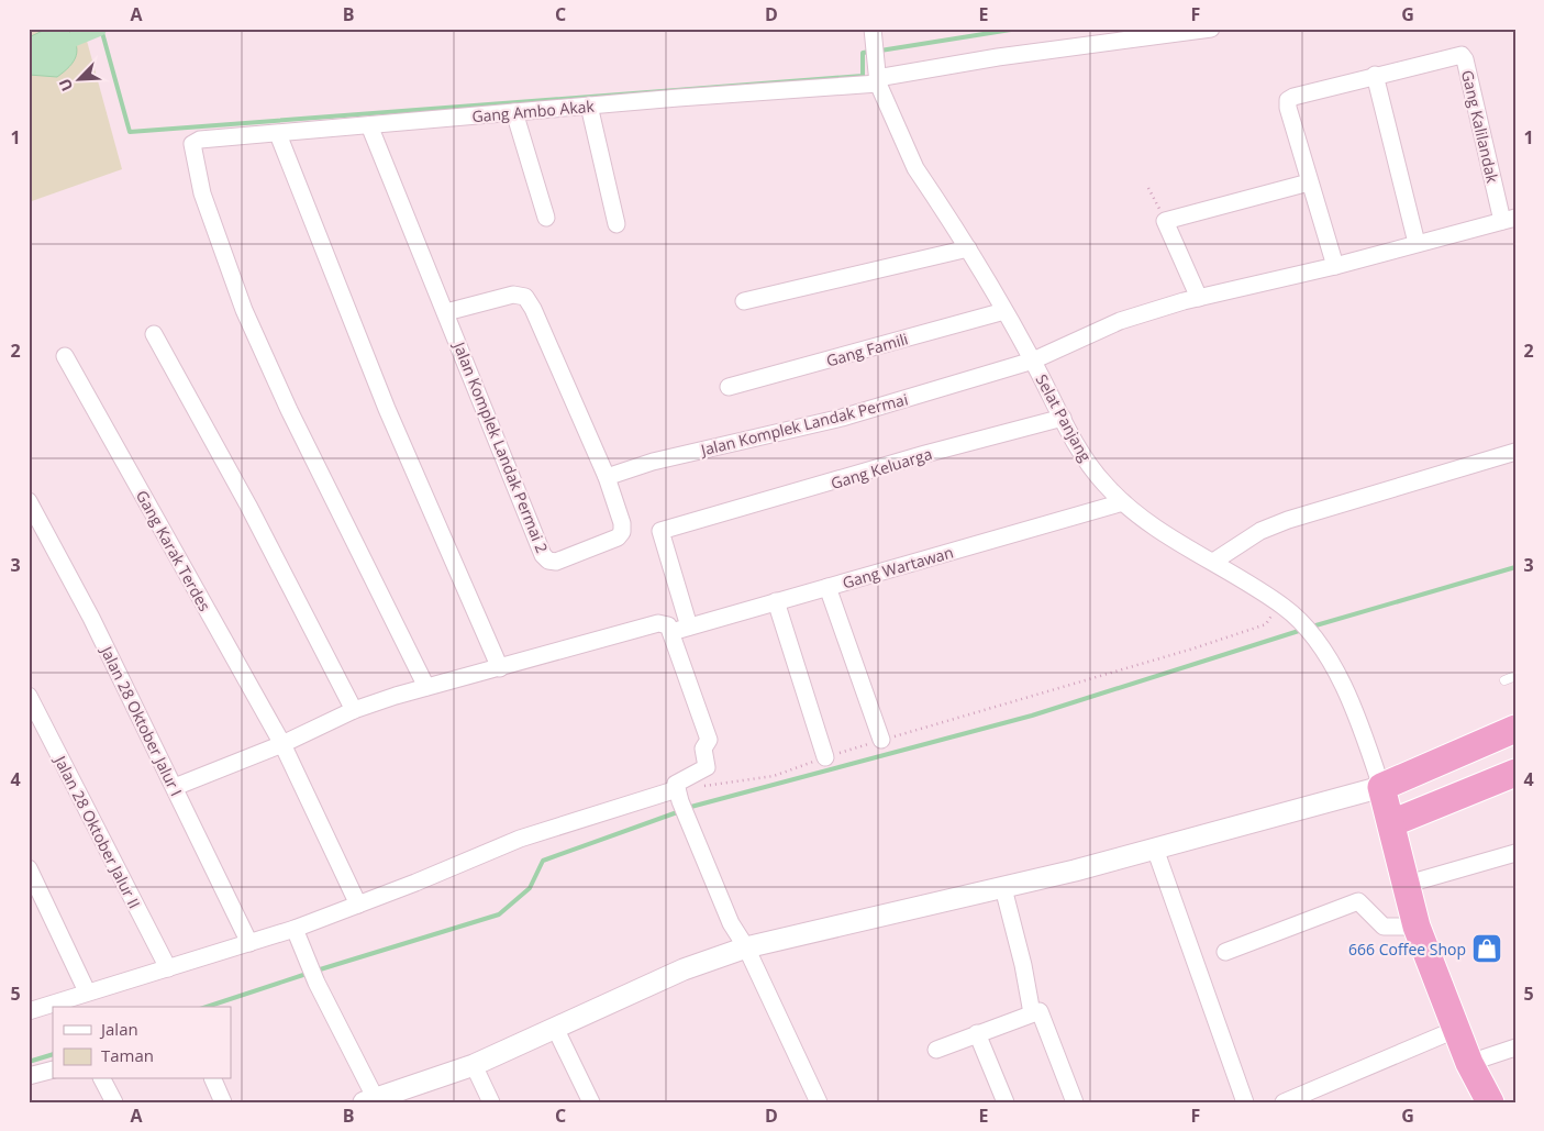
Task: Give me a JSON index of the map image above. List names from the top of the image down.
{
  "streets": {
    "street": [
      "Gang Ambo Akak",
      "Gang Kalilandak",
      "Gang Famili",
      "Selat Panjang",
      "Jalan Komplek Landak Permai",
      "Jalan Komplek Landak Permai 2",
      "Gang Keluarga",
      "Gang Karak Terdes",
      "Gang Wartawan",
      "Jalan 28 Oktober Jalur I",
      "Jalan 28 Oktober Jalur II"
    ]
  },
  "crossings": [
    ["Gang Ambo Akak", "Selat Panjang"],
    ["Gang Ambo Akak", "Jalan Komplek Landak Permai 2"],
    ["Gang Kalilandak", "Selat Panjang"],
    ["Gang Kalilandak", "Jalan Komplek Landak Permai"],
    ["Gang Famili", "Selat Panjang"],
    ["Selat Panjang", "Jalan Komplek Landak Permai"],
    ["Selat Panjang", "Gang Keluarga"],
    ["Selat Panjang", "Gang Wartawan"],
    ["Jalan Komplek Landak Permai", "Jalan Komplek Landak Permai 2"],
    ["Gang Keluarga", "Gang Wartawan"]
  ],
  "places": {
    "shop": ["666 Coffee Shop"]
  },
  "legend": ["Jalan", "Taman"],
  "north": "bottom left",
  "grid": {
    "columns": [
      "A",
      "B",
      "C",
      "D",
      "E",
      "F",
      "G"
    ],
    "rows": [
      "1",
      "2",
      "3",
      "4",
      "5"
    ]
  }
}
